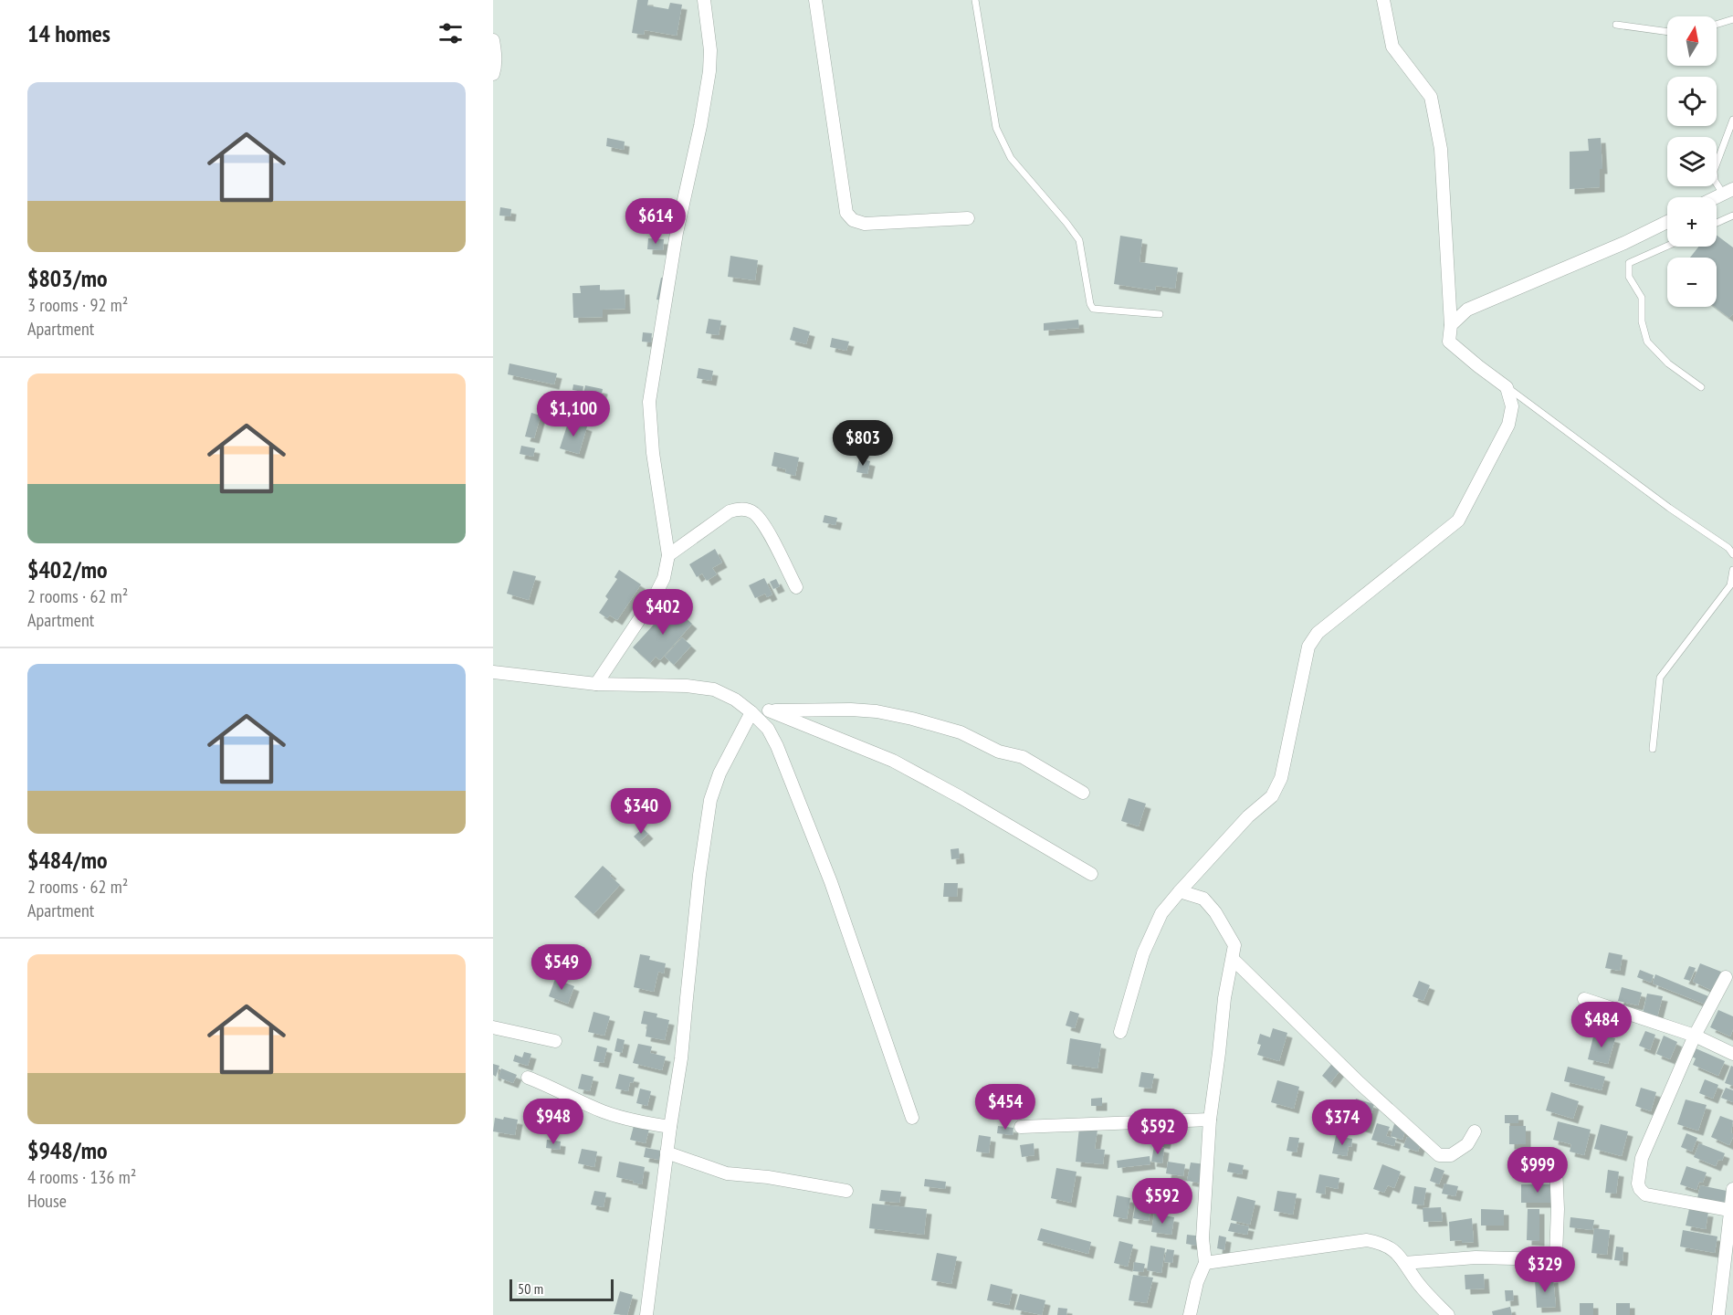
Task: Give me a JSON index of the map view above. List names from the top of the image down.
{
  "scale_bar": "50 m",
  "north": "top",
  "page": {
    "heading": "14 homes",
    "map_buttons": ["+", "−"],
    "list": [
      {
        "name": "$803/mo",
        "note": "3 rooms · 92 m² · Apartment"
      },
      {
        "name": "$402/mo",
        "note": "2 rooms · 62 m² · Apartment"
      },
      {
        "name": "$484/mo",
        "note": "2 rooms · 62 m² · Apartment"
      },
      {
        "name": "$948/mo",
        "note": "4 rooms · 136 m² · House"
      }
    ],
    "price": [
      "$614",
      "$1,100",
      "$803",
      "$402",
      "$340",
      "$549",
      "$484",
      "$454",
      "$948",
      "$374",
      "$592",
      "$999",
      "$592",
      "$329"
    ],
    "scale": "50 m"
  }
}
